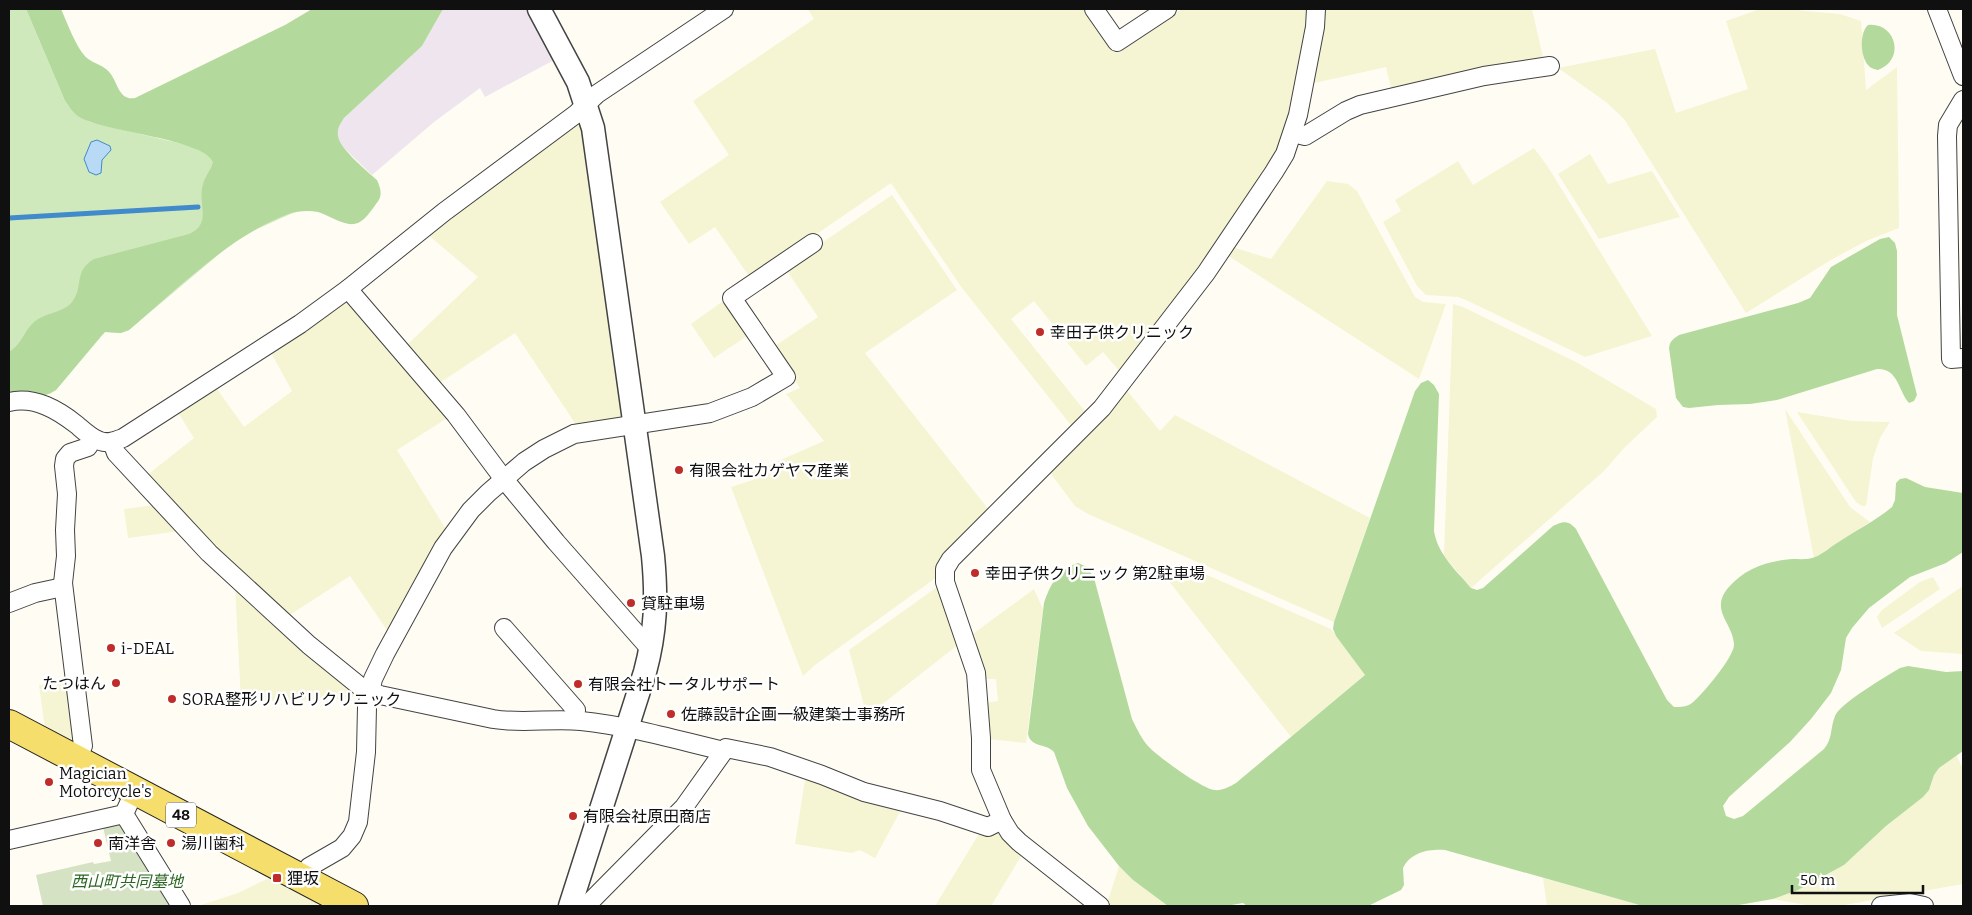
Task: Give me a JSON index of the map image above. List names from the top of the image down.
{
  "streets": {
    "main road": ["48"]
  },
  "parks": ["西山町共同墓地"],
  "places": {
    "other": [
      "幸田子供クリニック",
      "有限会社カゲヤマ産業",
      "幸田子供クリニック 第2駐車場",
      "貸駐車場",
      "i-DEAL",
      "たつはん",
      "有限会社トータルサポート",
      "SORA整形リハビリクリニック",
      "佐藤設計企画一級建築士事務所",
      "Magician Motorcycle's",
      "有限会社原田商店",
      "南洋舎",
      "湯川歯科"
    ],
    "transit": ["狸坂"]
  },
  "scale_bar": "50 m"
}
